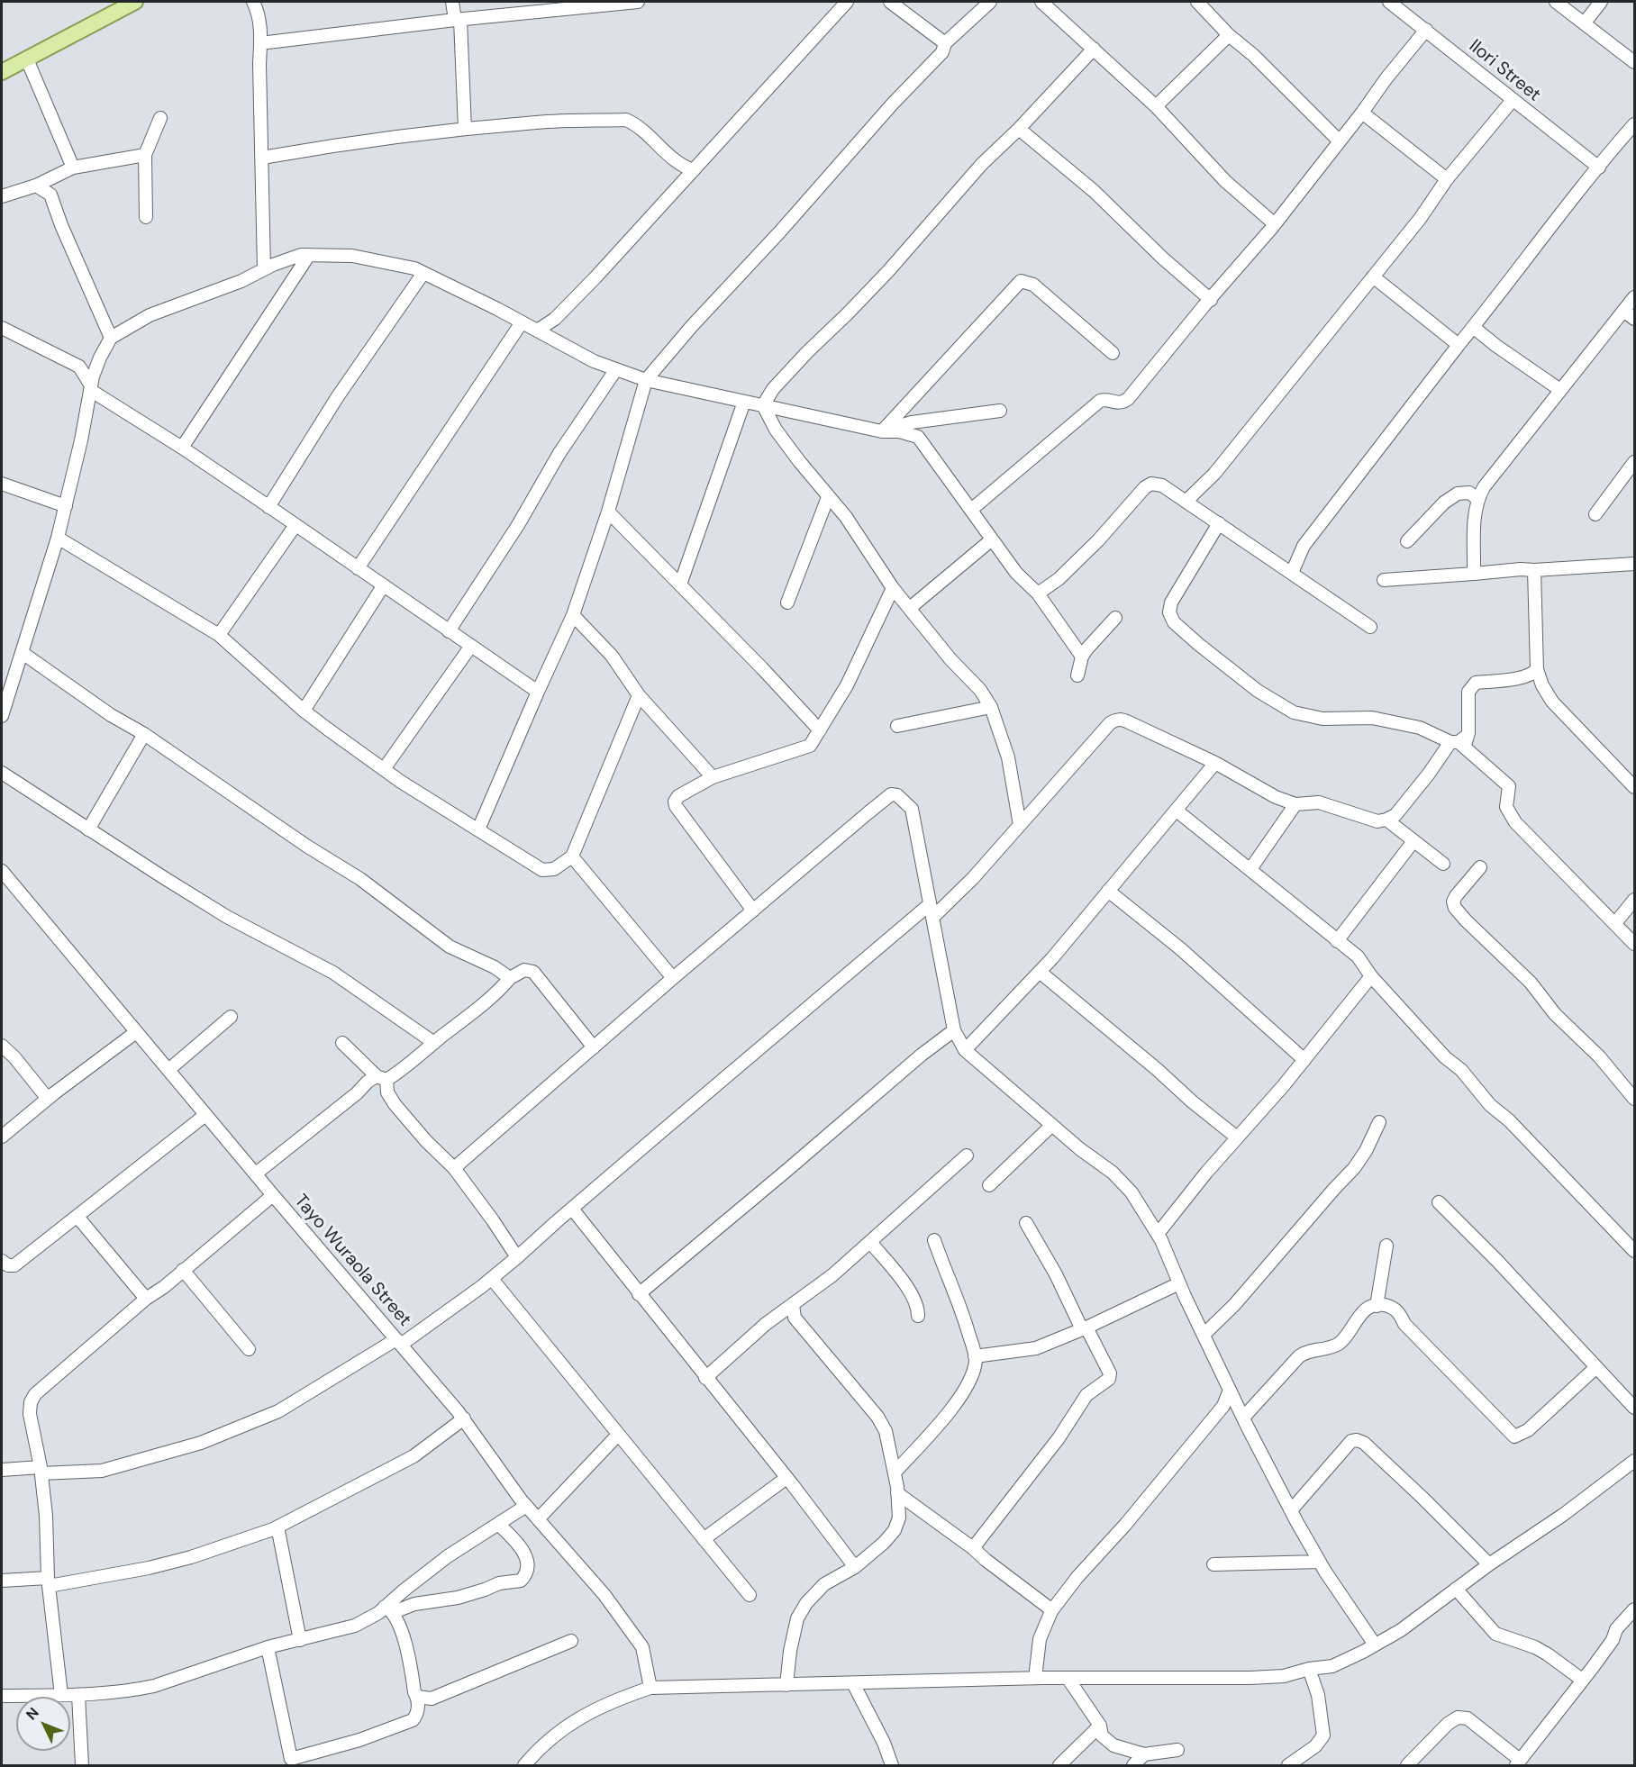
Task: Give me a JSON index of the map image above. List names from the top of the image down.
{
  "streets": {
    "street": ["Ilori Street", "Tayo Wuraola Street"]
  },
  "north": "top left"
}
